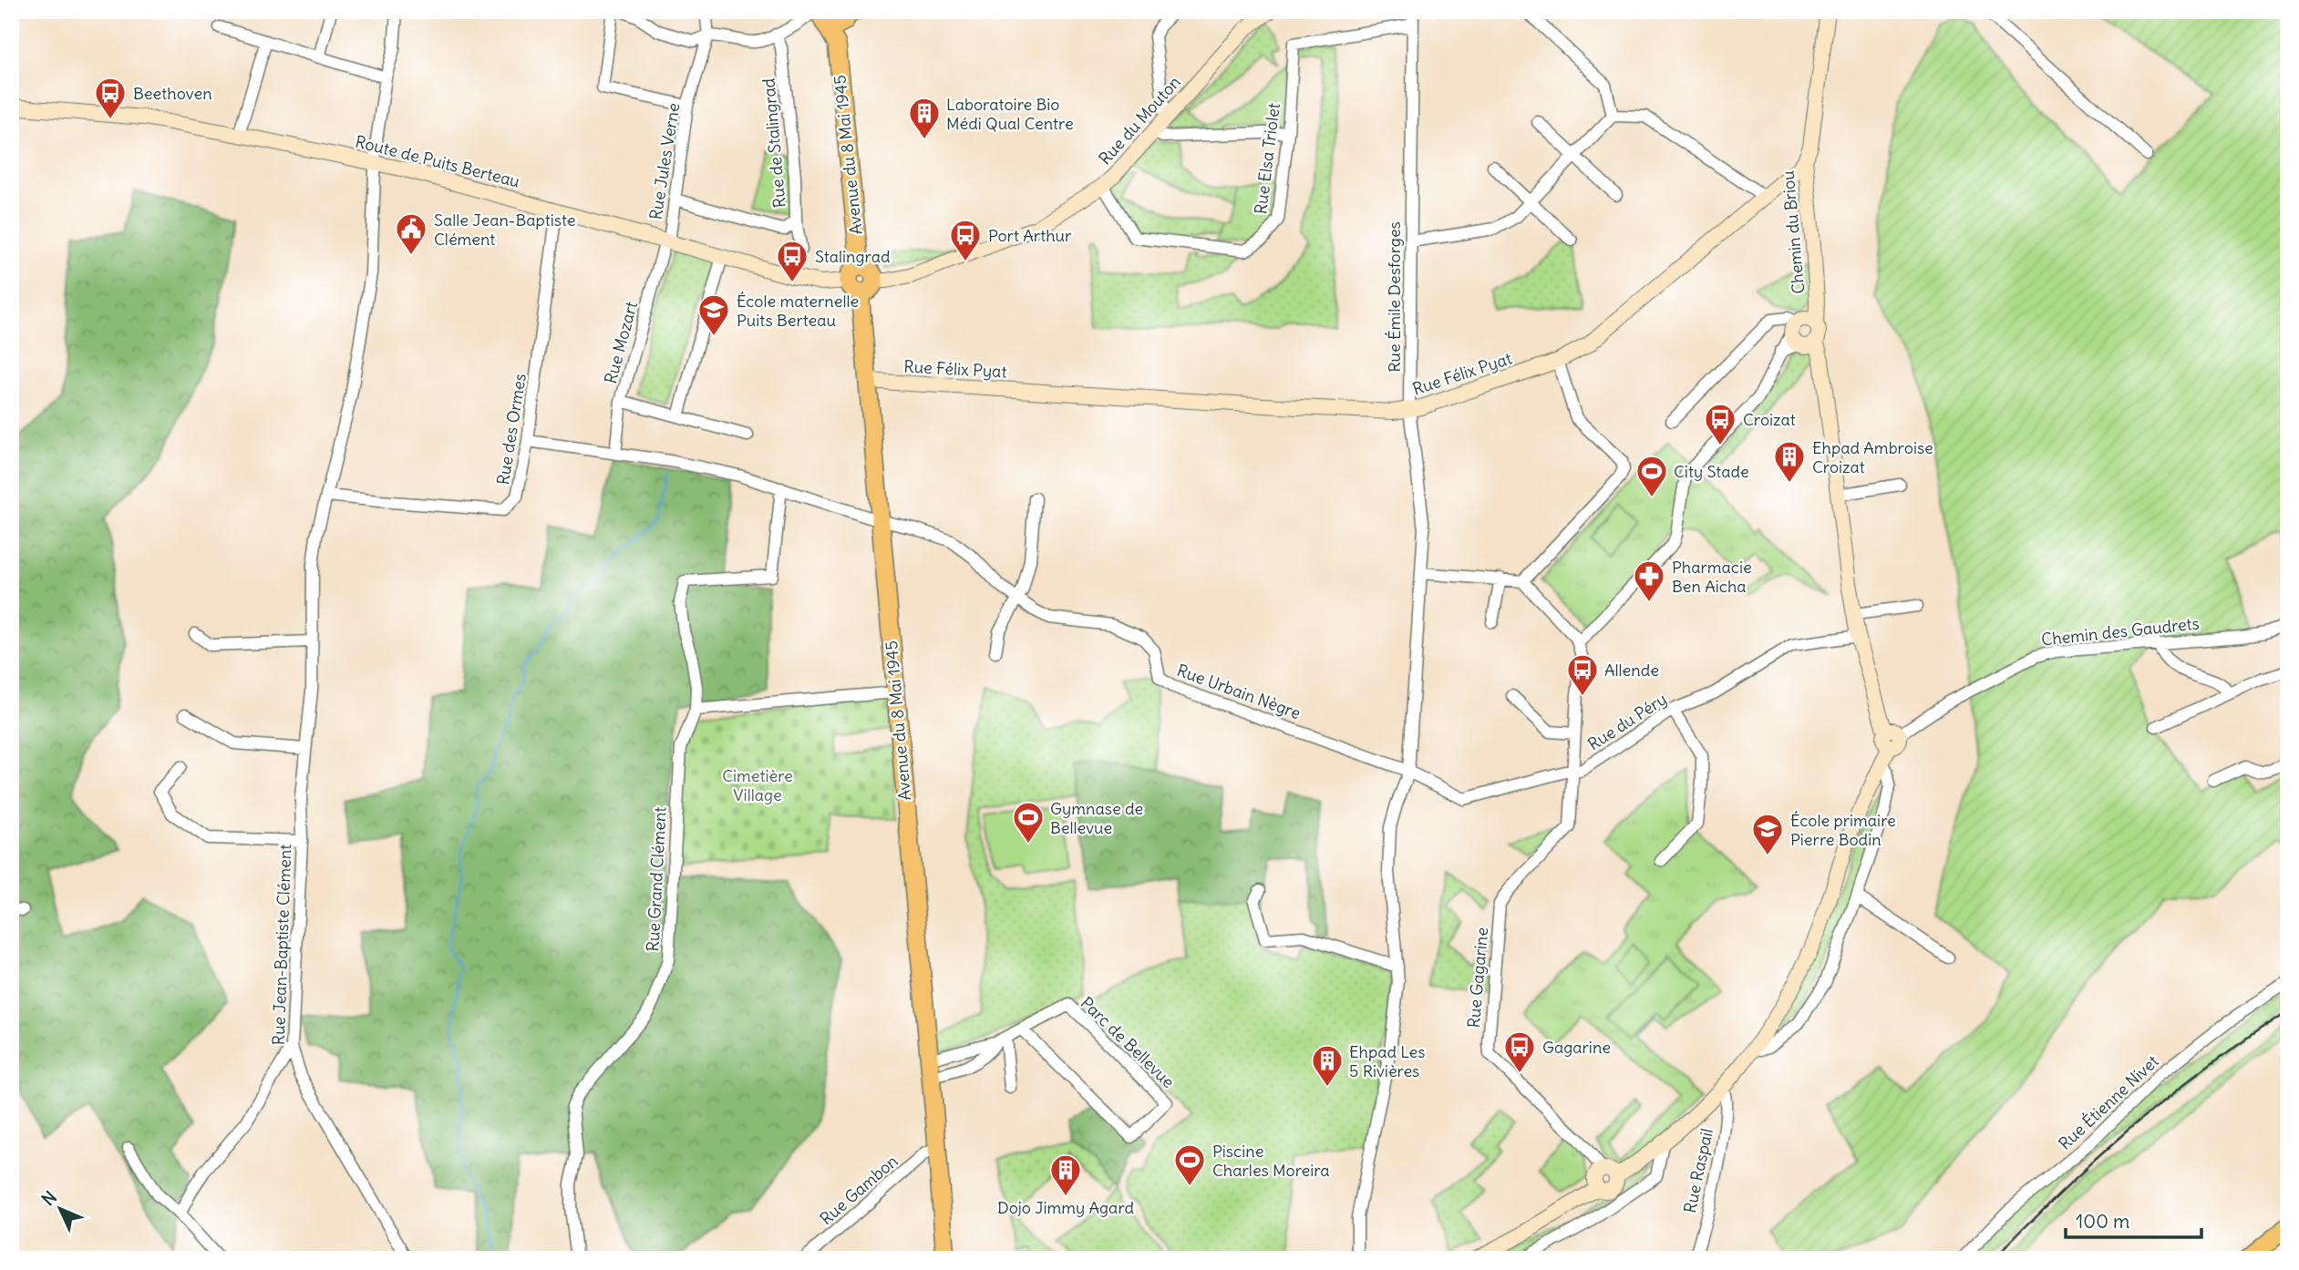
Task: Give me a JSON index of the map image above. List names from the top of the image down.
{
  "streets": {
    "main road": ["Avenue du 8 Mai 1945"],
    "street": [
      "Rue du Mouton",
      "Rue de Stalingrad",
      "Rue Elsa Triolet",
      "Route de Puits Berteau",
      "Rue Jules Verne",
      "Chemin du Briou",
      "Rue Émile Desforges",
      "Rue Mozart",
      "Rue Félix Pyat",
      "Rue des Ormes",
      "Chemin des Gaudrets",
      "Rue Urbain Nègre",
      "Rue du Péry",
      "Rue Grand Clément",
      "Rue Jean-Baptiste Clément",
      "Rue Gagarine",
      "Parc de Bellevue",
      "Rue Étienne Nivet",
      "Rue Raspail",
      "Rue Gambon"
    ]
  },
  "crossings": [
    ["Rue du Mouton", "Avenue du 8 Mai 1945"],
    ["Rue du Mouton", "Rue Elsa Triolet"],
    ["Rue du Mouton", "Route de Puits Berteau"],
    ["Avenue du 8 Mai 1945", "Route de Puits Berteau"],
    ["Avenue du 8 Mai 1945", "Rue Félix Pyat"],
    ["Avenue du 8 Mai 1945", "Rue Urbain Nègre"],
    ["Avenue du 8 Mai 1945", "Parc de Bellevue"],
    ["Avenue du 8 Mai 1945", "Rue Gambon"],
    ["Rue Elsa Triolet", "Rue Émile Desforges"],
    ["Route de Puits Berteau", "Rue Jules Verne"],
    ["Route de Puits Berteau", "Rue Mozart"],
    ["Route de Puits Berteau", "Rue des Ormes"],
    ["Route de Puits Berteau", "Rue Jean-Baptiste Clément"],
    ["Rue Jules Verne", "Rue Mozart"],
    ["Chemin du Briou", "Rue Félix Pyat"],
    ["Chemin du Briou", "Chemin des Gaudrets"],
    ["Chemin du Briou", "Rue du Péry"],
    ["Rue Émile Desforges", "Rue Félix Pyat"],
    ["Rue Émile Desforges", "Rue Urbain Nègre"],
    ["Rue Émile Desforges", "Rue du Péry"],
    ["Rue Mozart", "Rue Urbain Nègre"],
    ["Rue des Ormes", "Rue Urbain Nègre"],
    ["Rue des Ormes", "Rue Jean-Baptiste Clément"],
    ["Rue Urbain Nègre", "Rue du Péry"],
    ["Rue Urbain Nègre", "Rue Grand Clément"],
    ["Rue du Péry", "Rue Gagarine"]
  ],
  "parks": ["Cimetière Village"],
  "places": {
    "bus stop": [
      "Beethoven",
      "Port Arthur",
      "Stalingrad",
      "Croizat",
      "Allende",
      "Gagarine"
    ],
    "building": [
      "Laboratoire Bio Médi Qual Centre",
      "Ehpad Ambroise Croizat",
      "Ehpad Les 5 Rivières",
      "Dojo Jimmy Agard"
    ],
    "public building": ["Salle Jean-Baptiste Clément"],
    "school or university": ["École maternelle Puits Berteau", "École primaire Pierre Bodin"],
    "sports": ["City Stade", "Gymnase de Bellevue", "Piscine Charles Moreira"],
    "pharmacy": ["Pharmacie Ben Aicha"]
  },
  "scale_bar": "100 m",
  "north": "top left"
}
